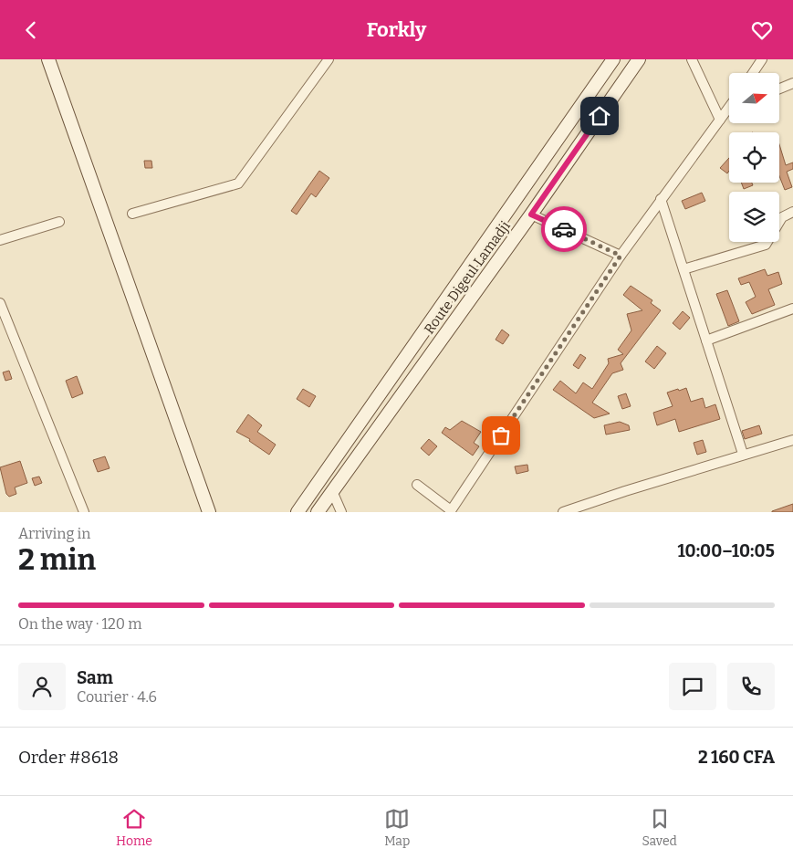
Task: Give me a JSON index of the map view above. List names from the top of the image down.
{
  "streets": {
    "main road": ["Route Digeul Lamadji"]
  },
  "north": "right",
  "page": {
    "header": "Forkly",
    "heading": ["2 min", "Arriving in", "10:00–10:05"],
    "panel": [
      "Sam",
      "Courier · 4.6",
      "Order #8618",
      "2 160 CFA"
    ],
    "bar": "On the way · 120 m",
    "tabs": ["Home", "Map", "Saved"]
  }
}
